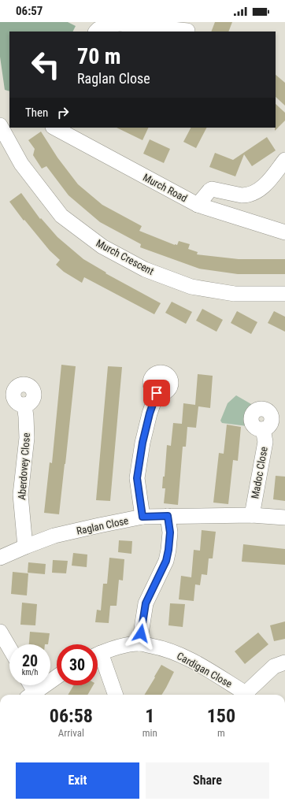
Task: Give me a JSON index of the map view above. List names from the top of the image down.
{
  "streets": {
    "street": [
      "Murch Road",
      "Murch Crescent",
      "Aberdovey Close",
      "Madoc Close",
      "Raglan Close",
      "Cardigan Close"
    ]
  },
  "crossings": [
    ["Aberdovey Close", "Raglan Close"],
    ["Madoc Close", "Raglan Close"]
  ],
  "page": {
    "status": "06:57",
    "turn": ["70 m", "Raglan Close"],
    "then": "Then",
    "speed": "20 km/h",
    "limit": "30",
    "eta": [
      "06:58",
      "Arrival",
      "1",
      "min",
      "150",
      "m"
    ],
    "buttons": ["Exit", "Share"]
  }
}
